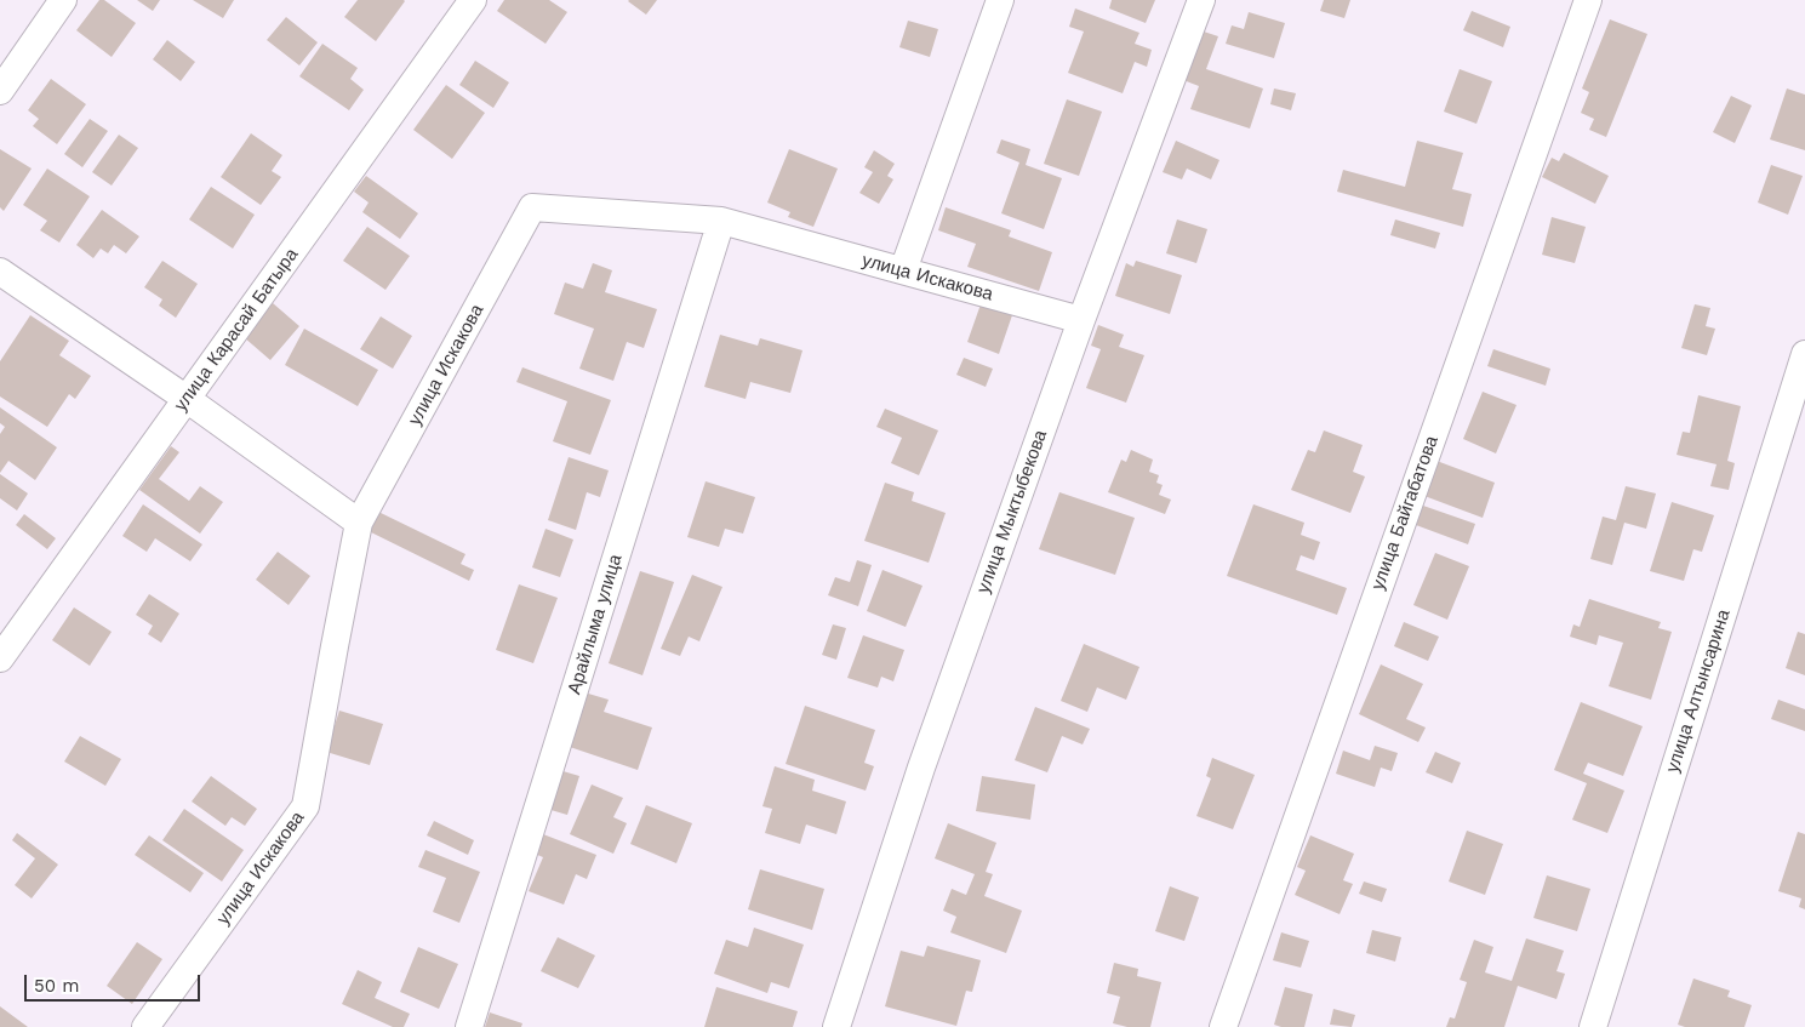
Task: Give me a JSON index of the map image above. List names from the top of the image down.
{
  "streets": {
    "street": [
      "улица Искакова",
      "улица Карасай Батыра",
      "улица Мыктыбекова",
      "улица Байгабатова",
      "Арайлыма улица",
      "улица Алтынсарина"
    ]
  },
  "crossings": [
    ["улица Искакова", "улица Мыктыбекова"],
    ["улица Искакова", "Арайлыма улица"]
  ],
  "scale_bar": "50 m"
}
